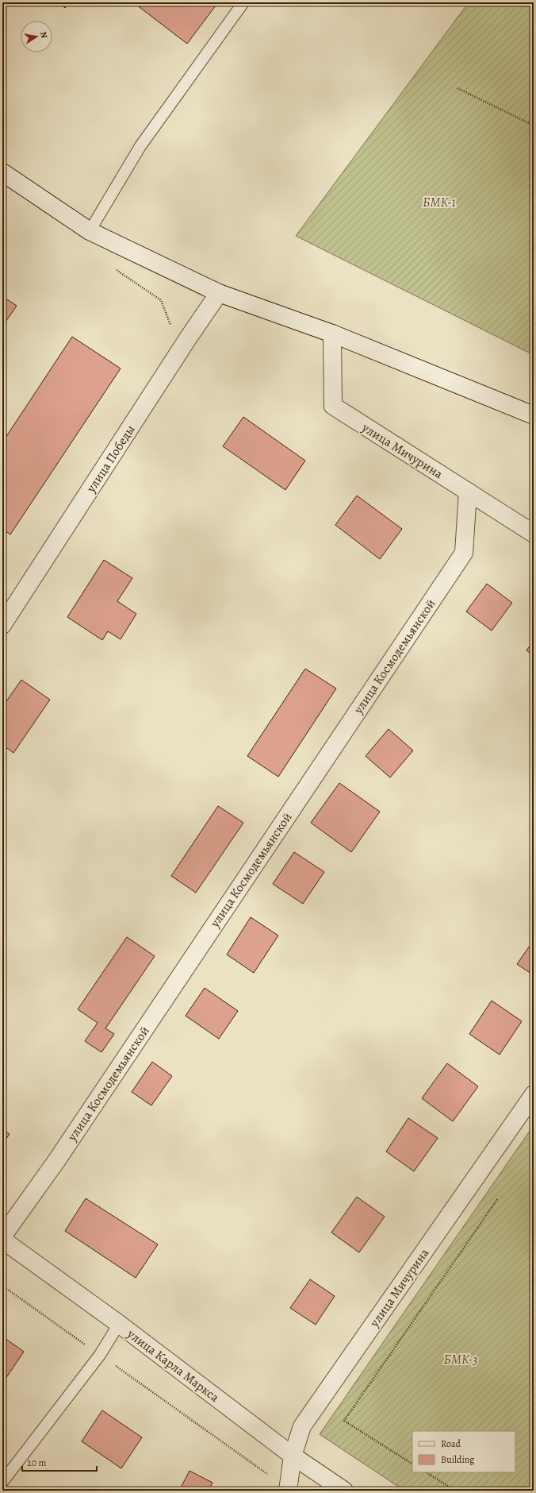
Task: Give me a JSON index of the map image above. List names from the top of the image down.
{
  "streets": {
    "street": [
      "улица Мичурина",
      "улица Победы",
      "улица Космодемьянской",
      "улица Карла Маркса"
    ]
  },
  "crossings": [
    ["улица Мичурина", "улица Космодемьянской"],
    ["улица Мичурина", "улица Карла Маркса"]
  ],
  "parks": ["БМК-1", "БМК-3"],
  "legend": ["Road", "Building"],
  "scale_bar": "20 m",
  "north": "right"
}
